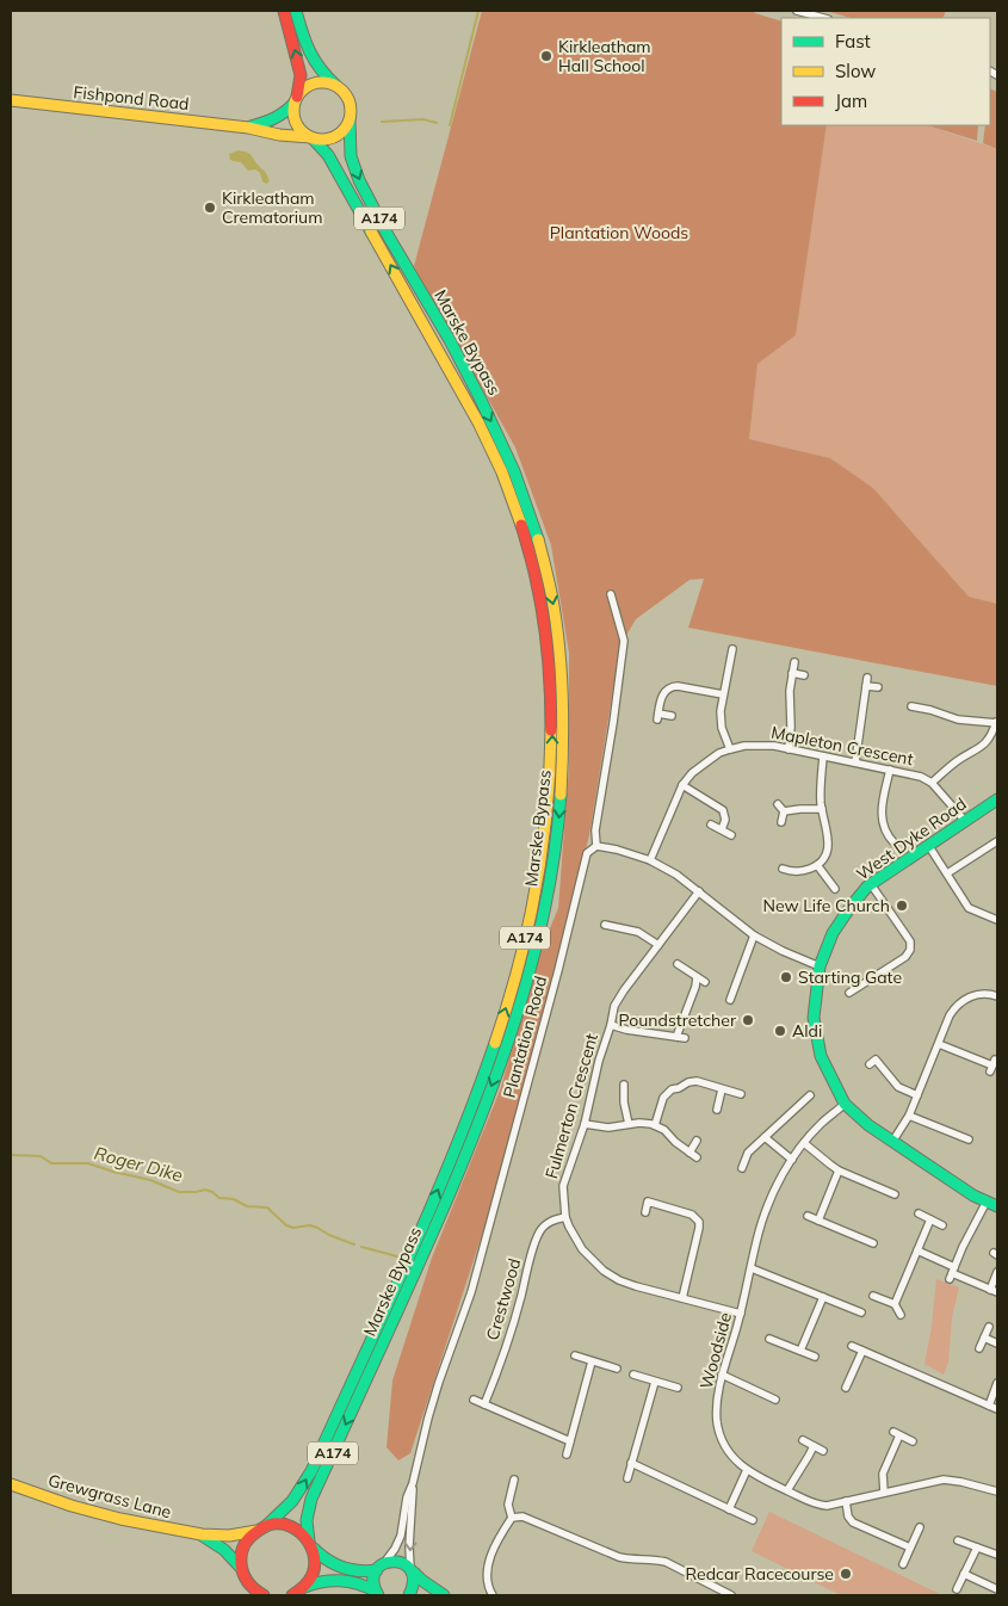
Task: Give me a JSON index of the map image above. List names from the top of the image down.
{
  "streets": {
    "main road": [
      "Fishpond Road",
      "A174",
      "Marske Bypass",
      "West Dyke Road",
      "Grewgrass Lane"
    ],
    "street": [
      "Mapleton Crescent",
      "Plantation Road",
      "Fulmerton Crescent",
      "Crestwood",
      "Woodside"
    ]
  },
  "crossings": [
    ["Fishpond Road", "A174"],
    ["Fishpond Road", "Marske Bypass"],
    ["A174", "Marske Bypass"],
    ["A174", "Grewgrass Lane"],
    ["Marske Bypass", "Grewgrass Lane"],
    ["Mapleton Crescent", "West Dyke Road"],
    ["West Dyke Road", "Woodside"],
    ["Plantation Road", "Grewgrass Lane"],
    ["Fulmerton Crescent", "Crestwood"],
    ["Fulmerton Crescent", "Woodside"]
  ],
  "water": ["Roger Dike"],
  "parks": ["Plantation Woods"],
  "places": [
    "Kirkleatham Hall School",
    "Kirkleatham Crematorium",
    "New Life Church",
    "Starting Gate",
    "Poundstretcher",
    "Aldi",
    "Redcar Racecourse"
  ],
  "legend": ["Fast", "Slow", "Jam"]
}
